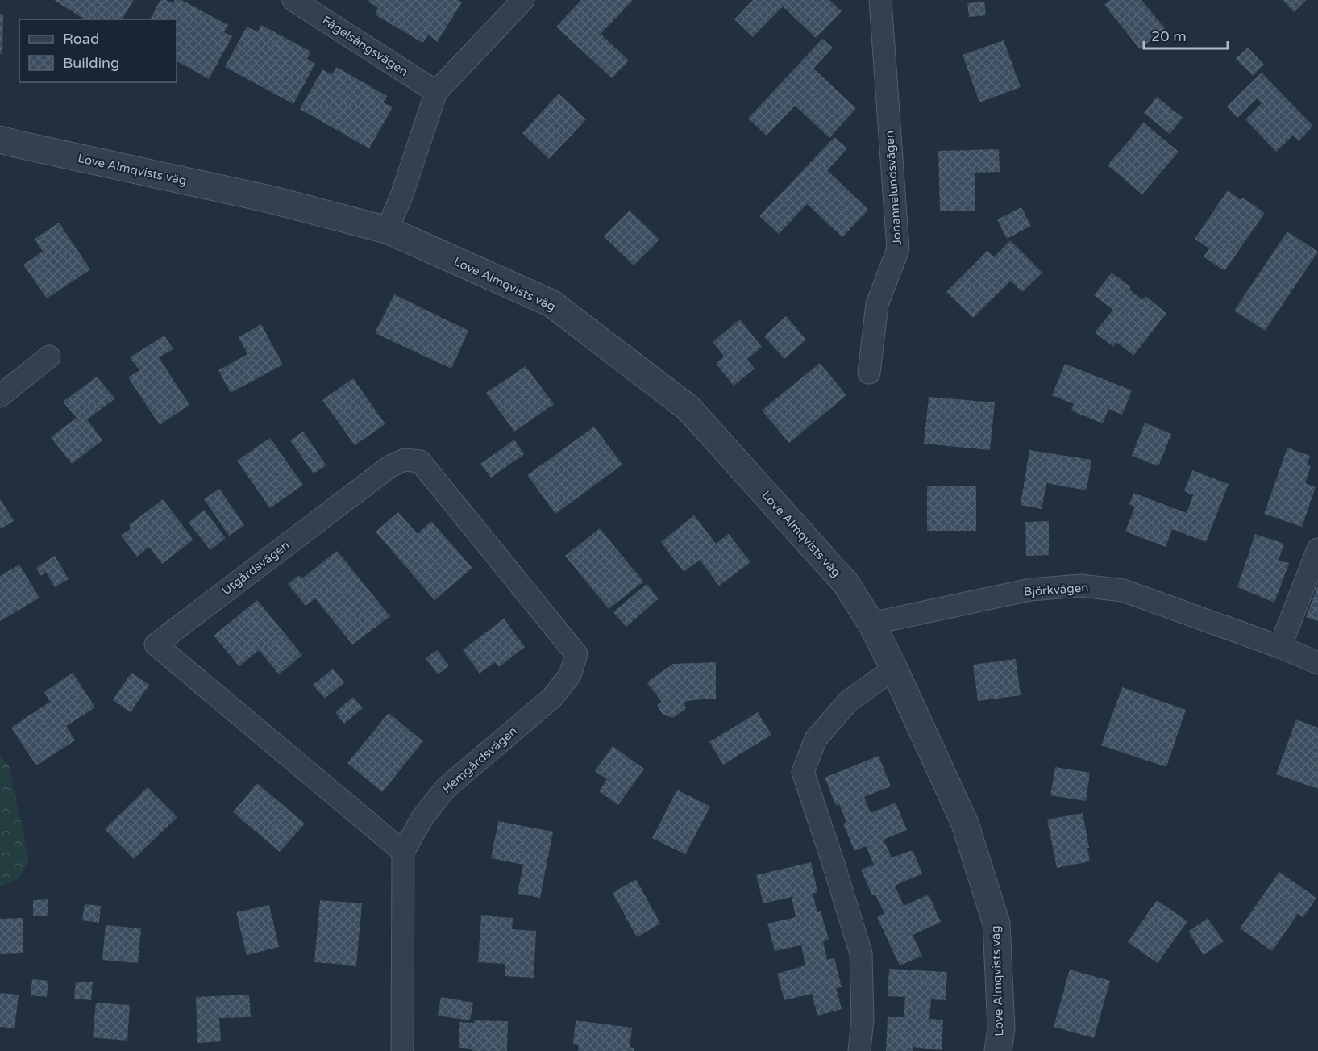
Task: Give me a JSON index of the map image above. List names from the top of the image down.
{
  "streets": {
    "street": [
      "Fågelsångsvägen",
      "Love Almqvists väg",
      "Johannelundsvägen",
      "Utgårdsvägen",
      "Björkvägen",
      "Hemgårdsvägen"
    ]
  },
  "crossings": [
    ["Love Almqvists väg", "Björkvägen"],
    ["Utgårdsvägen", "Hemgårdsvägen"]
  ],
  "legend": ["Road", "Building"],
  "scale_bar": "20 m"
}
